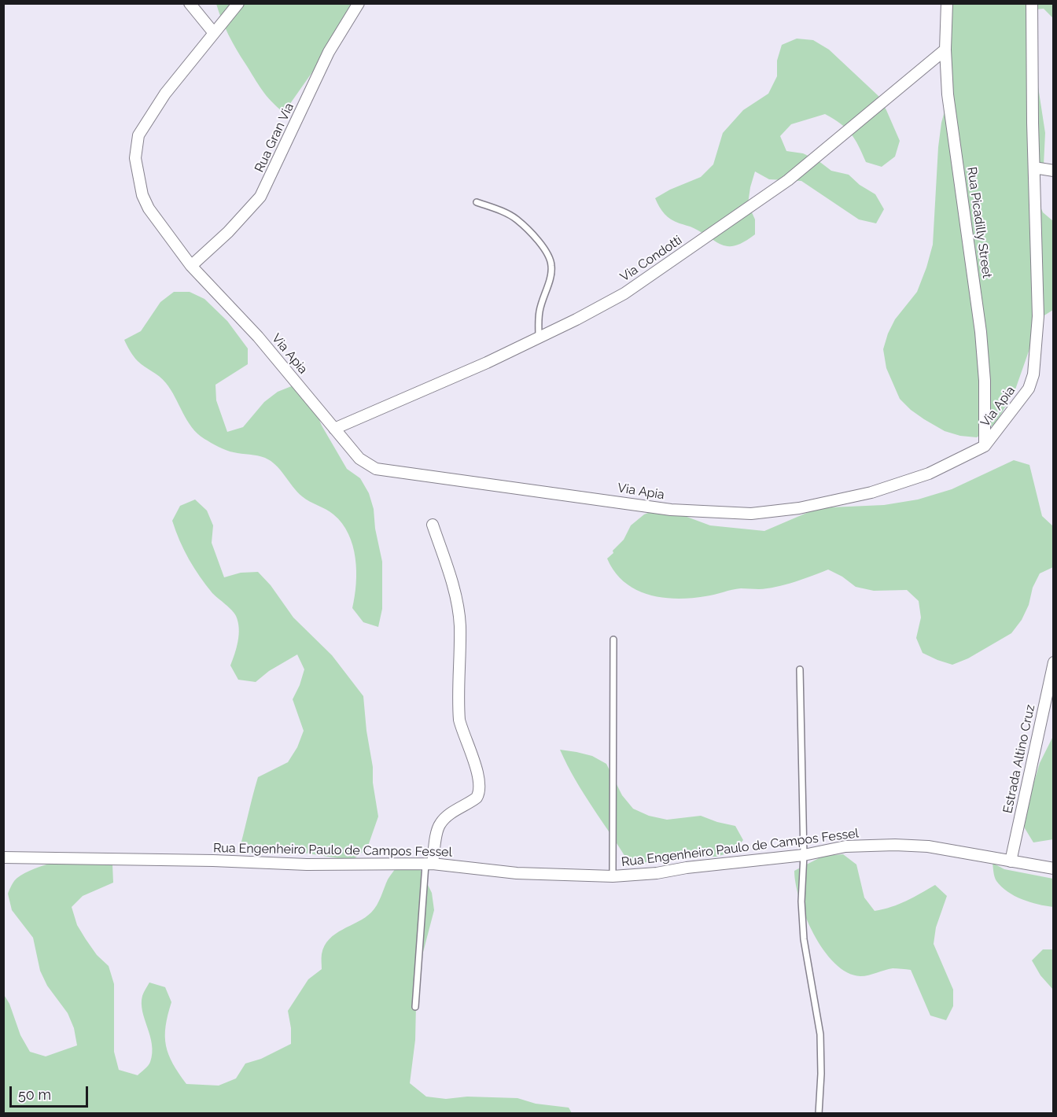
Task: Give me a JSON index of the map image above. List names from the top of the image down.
{
  "streets": {
    "street": [
      "Rua Gran Via",
      "Rua Picadilly Street",
      "Via Condotti",
      "Via Apia",
      "Estrada Altino Cruz",
      "Rua Engenheiro Paulo de Campos Fessel"
    ]
  },
  "crossings": [
    ["Rua Gran Via", "Via Apia"],
    ["Rua Picadilly Street", "Via Condotti"],
    ["Rua Picadilly Street", "Via Apia"],
    ["Via Condotti", "Via Apia"],
    ["Estrada Altino Cruz", "Rua Engenheiro Paulo de Campos Fessel"]
  ],
  "scale_bar": "50 m"
}
